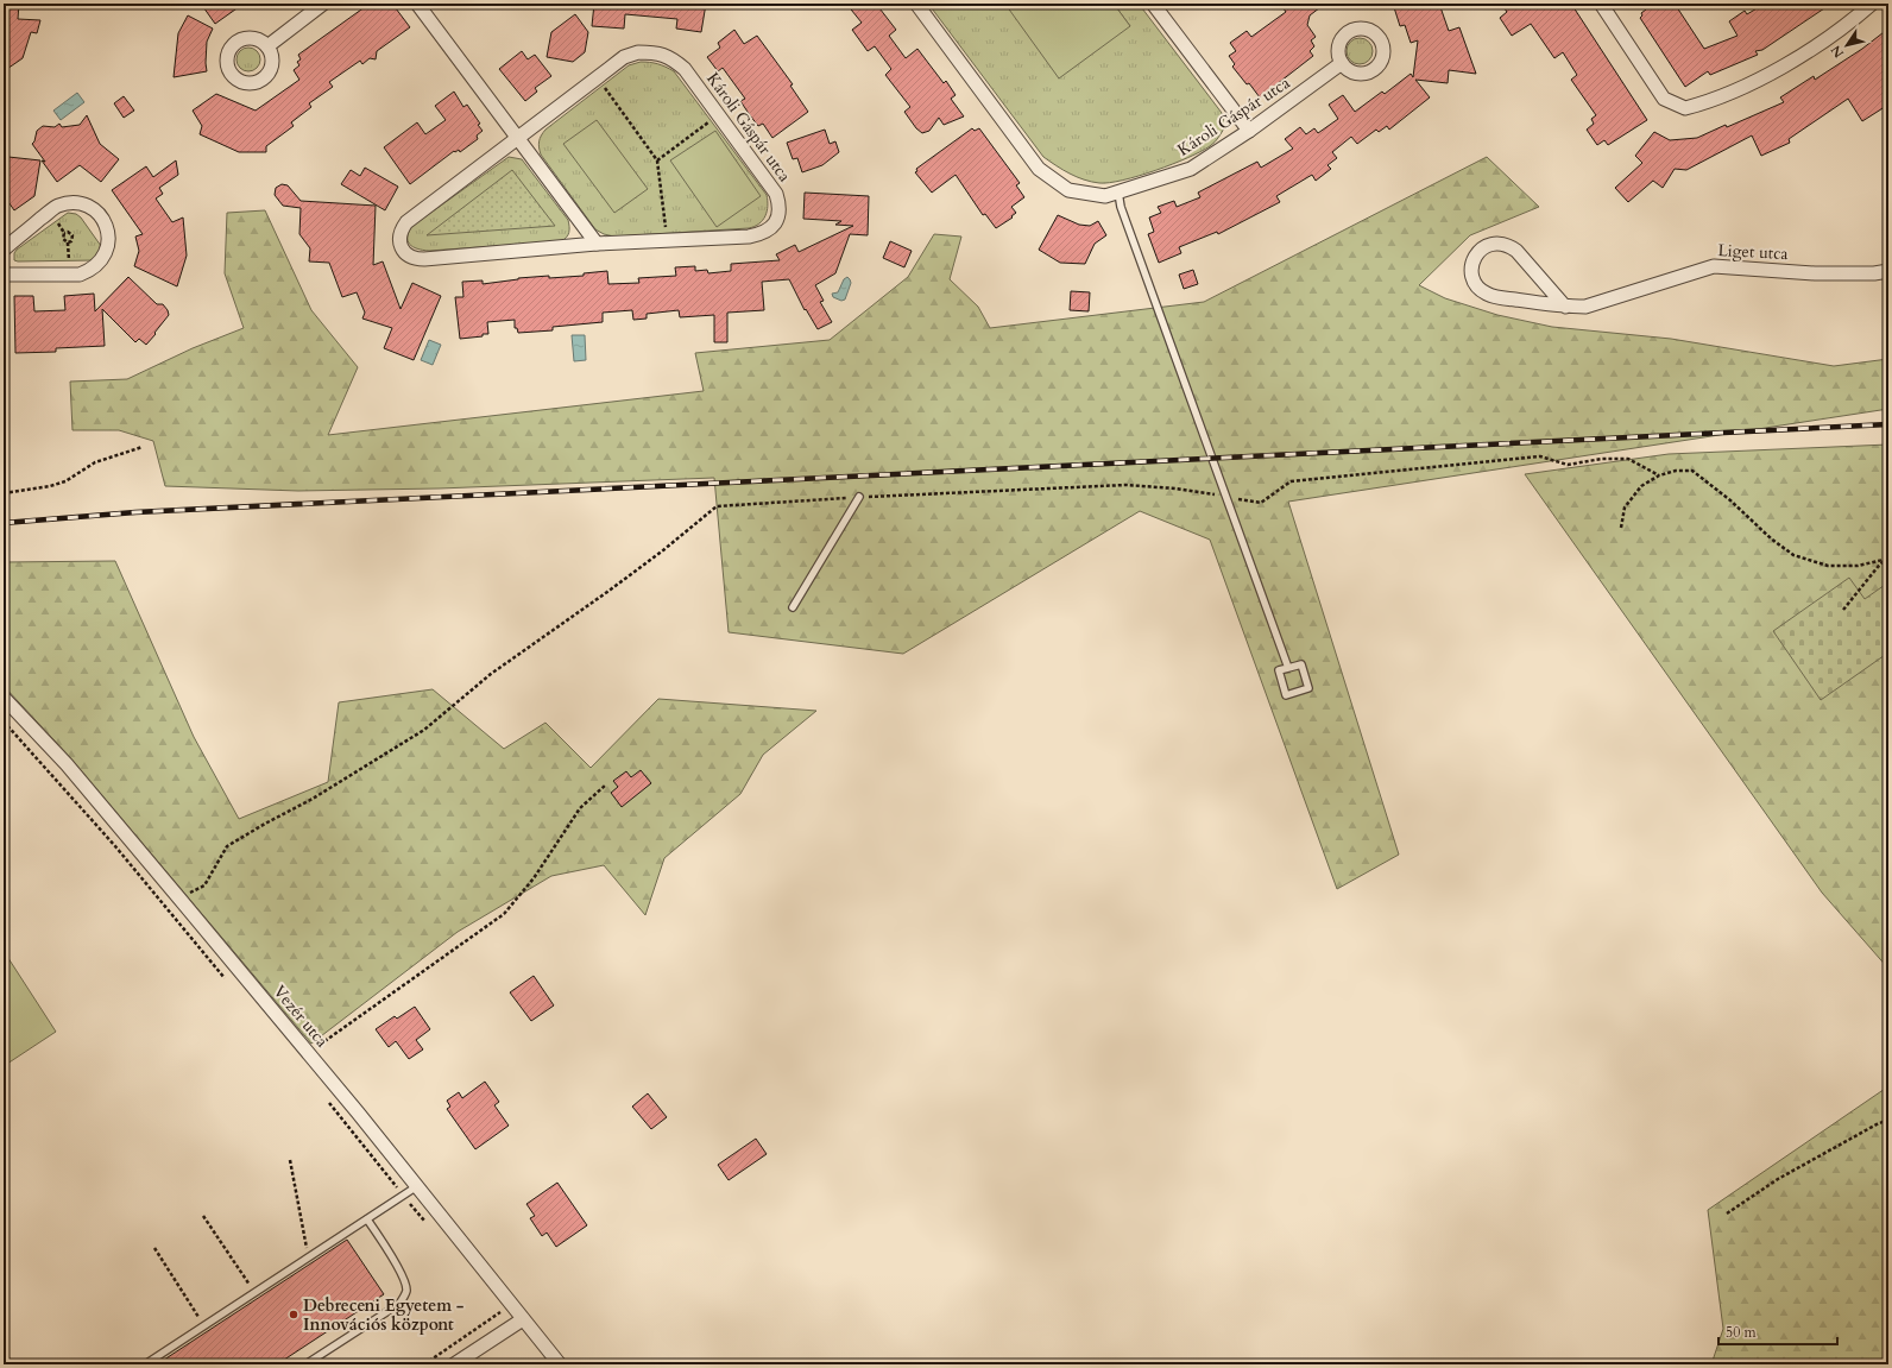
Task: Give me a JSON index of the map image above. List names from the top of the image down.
{
  "streets": {
    "street": ["Károli Gáspár utca", "Liget utca", "Vezér utca"]
  },
  "places": ["Debreceni Egyetem - Innovációs központ"],
  "scale_bar": "50 m",
  "north": "bottom left"
}
